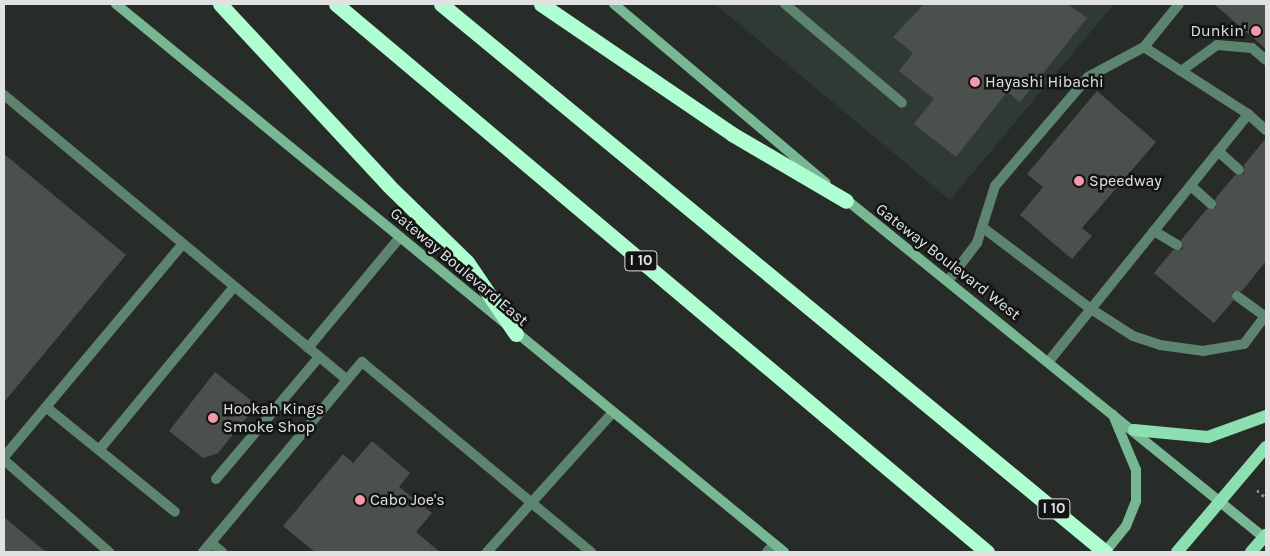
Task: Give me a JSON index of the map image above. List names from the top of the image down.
{
  "streets": {
    "highway": ["I 10"],
    "main road": ["Gateway Boulevard West", "Gateway Boulevard East"]
  },
  "places": [
    "Dunkin'",
    "Hayashi Hibachi",
    "Speedway",
    "Hookah Kings Smoke Shop",
    "Cabo Joe's"
  ]
}
